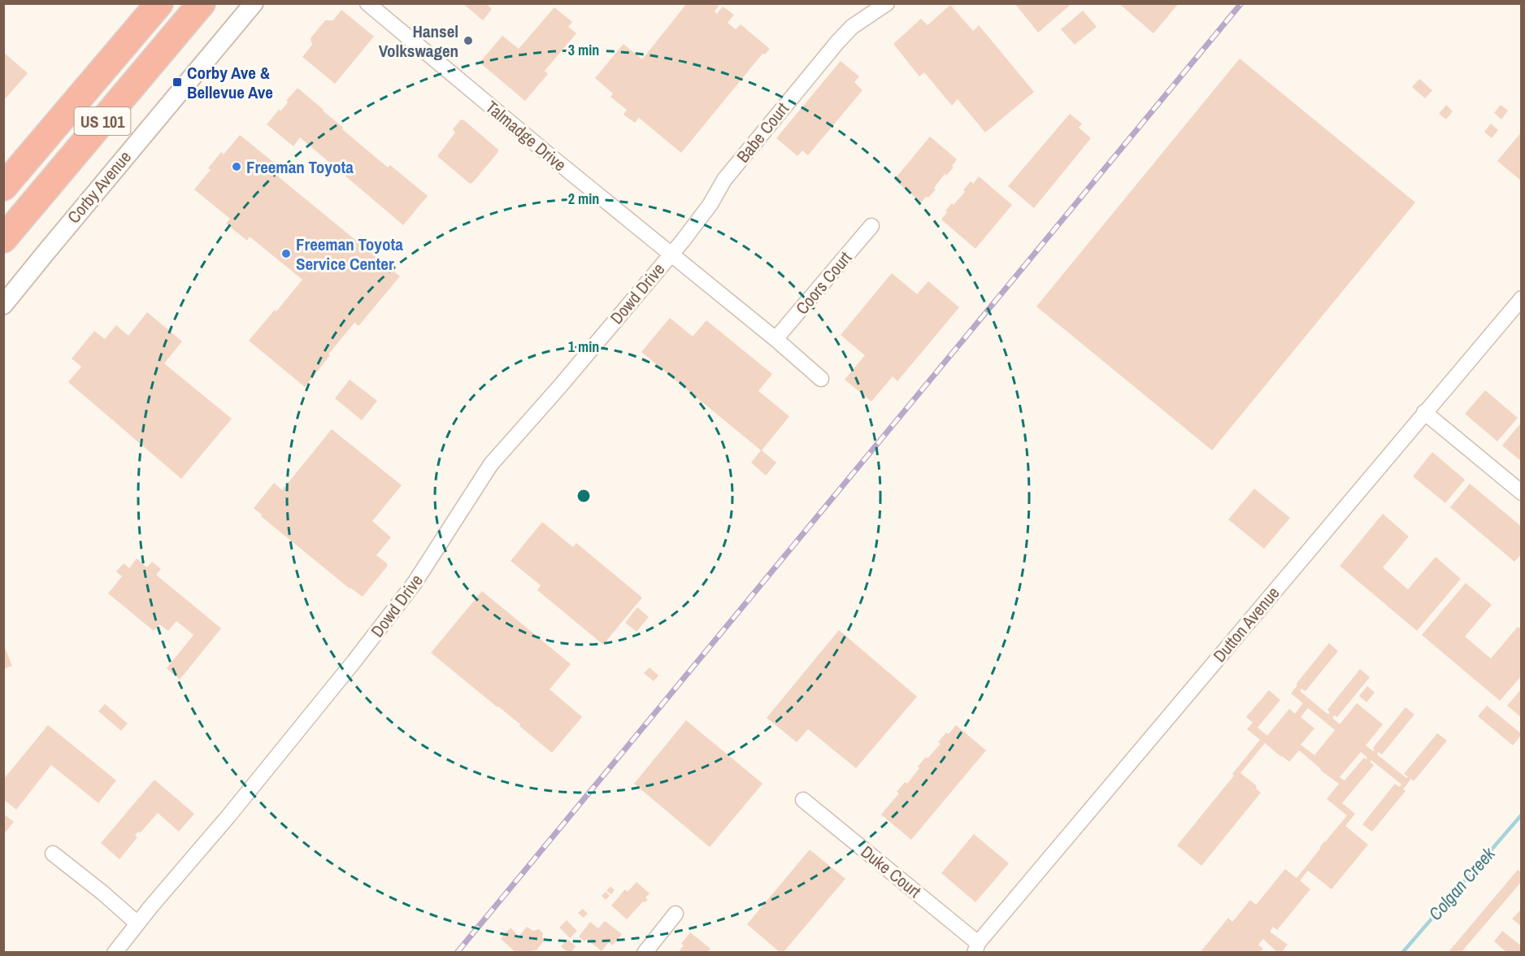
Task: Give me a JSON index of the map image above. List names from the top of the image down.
{
  "streets": {
    "highway": ["US 101"],
    "street": [
      "Babe Court",
      "Talmadge Drive",
      "Corby Avenue",
      "Coors Court",
      "Dowd Drive",
      "Dutton Avenue",
      "Duke Court"
    ]
  },
  "crossings": [
    ["Babe Court", "Talmadge Drive"],
    ["Babe Court", "Dowd Drive"],
    ["Talmadge Drive", "Coors Court"],
    ["Talmadge Drive", "Dowd Drive"],
    ["Dutton Avenue", "Duke Court"]
  ],
  "water": ["Colgan Creek"],
  "places": {
    "other": ["Hansel Volkswagen", "Freeman Toyota", "Freeman Toyota Service Center"],
    "transit": ["Corby Ave & Bellevue Ave"]
  },
  "rings": ["3 min", "2 min", "1 min"]
}
